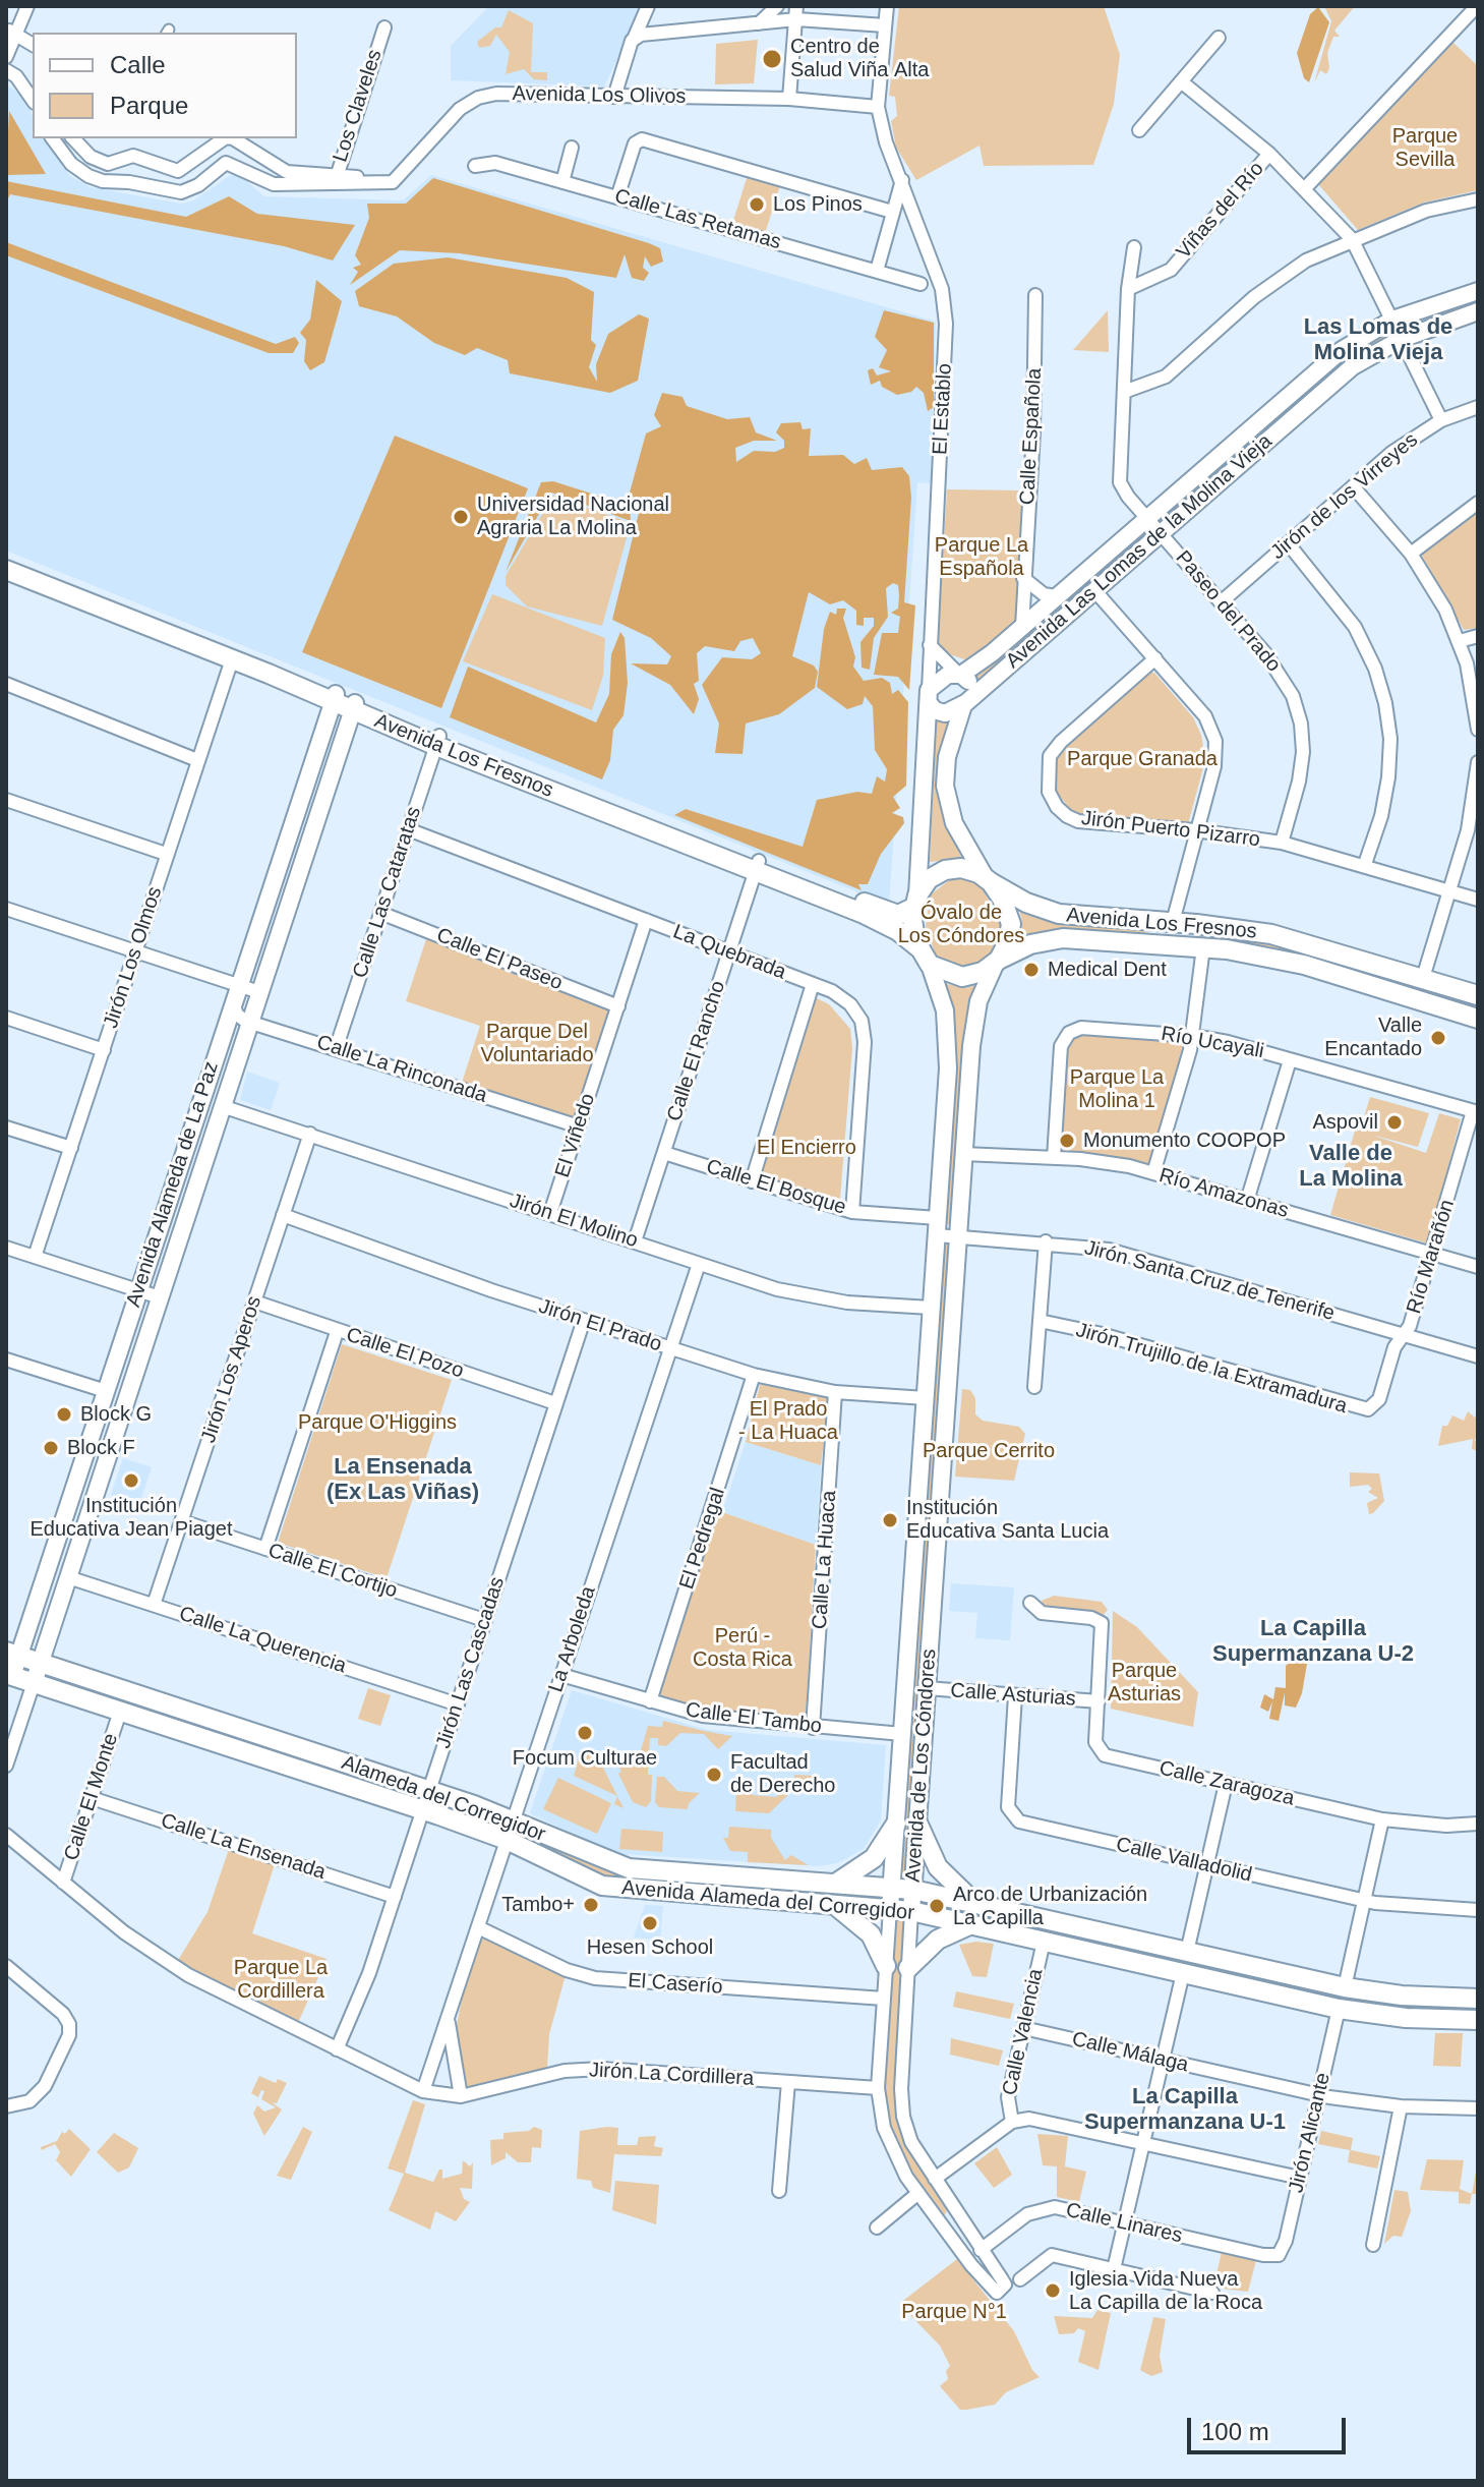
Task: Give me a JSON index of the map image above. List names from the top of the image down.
{
  "streets": {
    "main road": ["Avenida Los Fresnos", "Alameda del Corregidor", "Avenida Alameda del Corregidor"],
    "street": [
      "Avenida Los Olivos",
      "Los Claveles",
      "Viñas del Río",
      "Calle Las Retamas",
      "El Establo",
      "Calle Española",
      "Jirón de los Virreyes",
      "Avenida Las Lomas de la Molina Vieja",
      "Paseo del Prado",
      "Jirón Puerto Pizarro",
      "Calle Las Cataratas",
      "La Quebrada",
      "Jirón Los Olmos",
      "Calle El Paseo",
      "Río Ucayali",
      "Calle El Rancho",
      "Calle La Rinconada",
      "El Viñedo",
      "Avenida Alameda de La Paz",
      "Calle El Bosque",
      "Río Amazonas",
      "Jirón El Molino",
      "Río Marañón",
      "Jirón Santa Cruz de Tenerife",
      "Jirón El Prado",
      "Calle El Pozo",
      "Jirón Trujillo de la Extramadura",
      "Jirón Los Aperos",
      "El Pedregal",
      "Calle La Huaca",
      "Calle El Cortijo",
      "La Arboleda",
      "Calle La Querencia",
      "Jirón Las Cascadas",
      "Calle Asturias",
      "Calle El Tambo",
      "Avenida de Los Cóndores",
      "Calle Zaragoza",
      "Calle El Monte",
      "Calle La Ensenada",
      "Calle Valladolid",
      "El Caserío",
      "Calle Valencia",
      "Calle Málaga",
      "Jirón La Cordillera",
      "Jirón Alicante",
      "Calle Linares"
    ]
  },
  "crossings": [
    ["Avenida Los Olivos", "Los Claveles"],
    ["Avenida Los Olivos", "El Establo"],
    ["Viñas del Río", "Paseo del Prado"],
    ["El Establo", "Avenida Las Lomas de la Molina Vieja"],
    ["Calle Española", "Avenida Las Lomas de la Molina Vieja"],
    ["Jirón de los Virreyes", "Paseo del Prado"],
    ["Avenida Las Lomas de la Molina Vieja", "Paseo del Prado"],
    ["Paseo del Prado", "Jirón Puerto Pizarro"],
    ["Avenida Los Fresnos", "Calle Las Cataratas"],
    ["Avenida Los Fresnos", "Jirón Los Olmos"],
    ["Avenida Los Fresnos", "Calle El Rancho"],
    ["Avenida Los Fresnos", "Avenida Alameda de La Paz"],
    ["Avenida Los Fresnos", "Avenida de Los Cóndores"],
    ["Calle Las Cataratas", "La Quebrada"],
    ["Calle Las Cataratas", "Calle El Paseo"],
    ["Calle Las Cataratas", "Calle La Rinconada"],
    ["La Quebrada", "Calle El Rancho"],
    ["La Quebrada", "El Viñedo"],
    ["La Quebrada", "Calle El Bosque"],
    ["Calle El Paseo", "El Viñedo"],
    ["Río Ucayali", "Río Amazonas"],
    ["Río Ucayali", "Río Marañón"],
    ["Calle El Rancho", "Calle El Bosque"],
    ["Calle El Rancho", "Jirón El Molino"],
    ["Calle La Rinconada", "El Viñedo"],
    ["Calle La Rinconada", "Avenida Alameda de La Paz"],
    ["El Viñedo", "Jirón El Molino"],
    ["Avenida Alameda de La Paz", "Jirón El Molino"],
    ["Avenida Alameda de La Paz", "Calle La Querencia"],
    ["Avenida Alameda de La Paz", "Alameda del Corregidor"],
    ["Avenida Alameda de La Paz", "Avenida Alameda del Corregidor"],
    ["Calle El Bosque", "Avenida de Los Cóndores"],
    ["Río Amazonas", "Río Marañón"],
    ["Río Amazonas", "Avenida de Los Cóndores"],
    ["Jirón El Molino", "Jirón Los Aperos"],
    ["Jirón El Molino", "La Arboleda"],
    ["Jirón El Molino", "Avenida de Los Cóndores"],
    ["Río Marañón", "Jirón Santa Cruz de Tenerife"],
    ["Río Marañón", "Jirón Trujillo de la Extramadura"],
    ["Jirón Santa Cruz de Tenerife", "Avenida de Los Cóndores"],
    ["Jirón El Prado", "Jirón Los Aperos"],
    ["Jirón El Prado", "El Pedregal"],
    ["Jirón El Prado", "Calle La Huaca"],
    ["Jirón El Prado", "La Arboleda"],
    ["Jirón El Prado", "Jirón Las Cascadas"],
    ["Jirón El Prado", "Avenida de Los Cóndores"],
    ["Calle El Pozo", "Jirón Los Aperos"],
    ["Calle El Pozo", "Jirón Las Cascadas"],
    ["Jirón Los Aperos", "Calle El Cortijo"],
    ["Jirón Los Aperos", "Calle La Querencia"],
    ["El Pedregal", "Calle El Tambo"],
    ["Calle La Huaca", "Calle El Tambo"],
    ["Calle El Cortijo", "Jirón Las Cascadas"],
    ["La Arboleda", "Calle El Tambo"],
    ["La Arboleda", "Alameda del Corregidor"],
    ["La Arboleda", "Avenida Alameda del Corregidor"],
    ["La Arboleda", "El Caserío"],
    ["La Arboleda", "Jirón La Cordillera"],
    ["Calle La Querencia", "Jirón Las Cascadas"],
    ["Jirón Las Cascadas", "Alameda del Corregidor"],
    ["Jirón Las Cascadas", "Calle La Ensenada"],
    ["Jirón Las Cascadas", "Avenida Alameda del Corregidor"],
    ["Jirón Las Cascadas", "Jirón La Cordillera"],
    ["Calle Asturias", "Avenida de Los Cóndores"],
    ["Calle Asturias", "Calle Zaragoza"],
    ["Calle Asturias", "Calle Valladolid"],
    ["Calle El Tambo", "Avenida de Los Cóndores"],
    ["Avenida de Los Cóndores", "Alameda del Corregidor"],
    ["Avenida de Los Cóndores", "Avenida Alameda del Corregidor"],
    ["Avenida de Los Cóndores", "El Caserío"],
    ["Avenida de Los Cóndores", "Jirón La Cordillera"],
    ["Avenida de Los Cóndores", "Calle Linares"],
    ["Calle El Monte", "Calle La Ensenada"],
    ["Calle El Monte", "Avenida Alameda del Corregidor"],
    ["Calle El Monte", "Jirón La Cordillera"],
    ["Alameda del Corregidor", "Avenida Alameda del Corregidor"],
    ["Avenida Alameda del Corregidor", "Calle Valencia"],
    ["Avenida Alameda del Corregidor", "Jirón Alicante"],
    ["Calle Valencia", "Calle Málaga"],
    ["Calle Málaga", "Jirón Alicante"],
    ["Jirón Alicante", "Calle Linares"]
  ],
  "districts": [
    "Las Lomas de Molina Vieja",
    "Valle de La Molina",
    "La Ensenada (Ex Las Viñas)",
    "La Capilla Supermanzana U-2",
    "La Capilla Supermanzana U-1"
  ],
  "parks": [
    "Parque Sevilla",
    "Parque La Española",
    "Parque Granada",
    "Óvalo de Los Cóndores",
    "Parque Del Voluntariado",
    "Parque La Molina 1",
    "El Encierro",
    "El Prado - La Huaca",
    "Parque O'Higgins",
    "Parque Cerrito",
    "Perú - Costa Rica",
    "Parque Asturias",
    "Parque La Cordillera",
    "Parque N°1"
  ],
  "places": [
    "Centro de Salud Viña Alta",
    "Los Pinos",
    "Universidad Nacional Agraria La Molina",
    "Medical Dent",
    "Valle Encantado",
    "Aspovil",
    "Monumento COOPOP",
    "Block G",
    "Block F",
    "Institución Educativa Jean Piaget",
    "Institución Educativa Santa Lucia",
    "Focum Culturae",
    "Facultad de Derecho",
    "Tambo+",
    "Arco de Urbanización La Capilla",
    "Hesen School",
    "Iglesia Vida Nueva La Capilla de la Roca"
  ],
  "legend": ["Calle", "Parque"],
  "scale_bar": "100 m"
}
